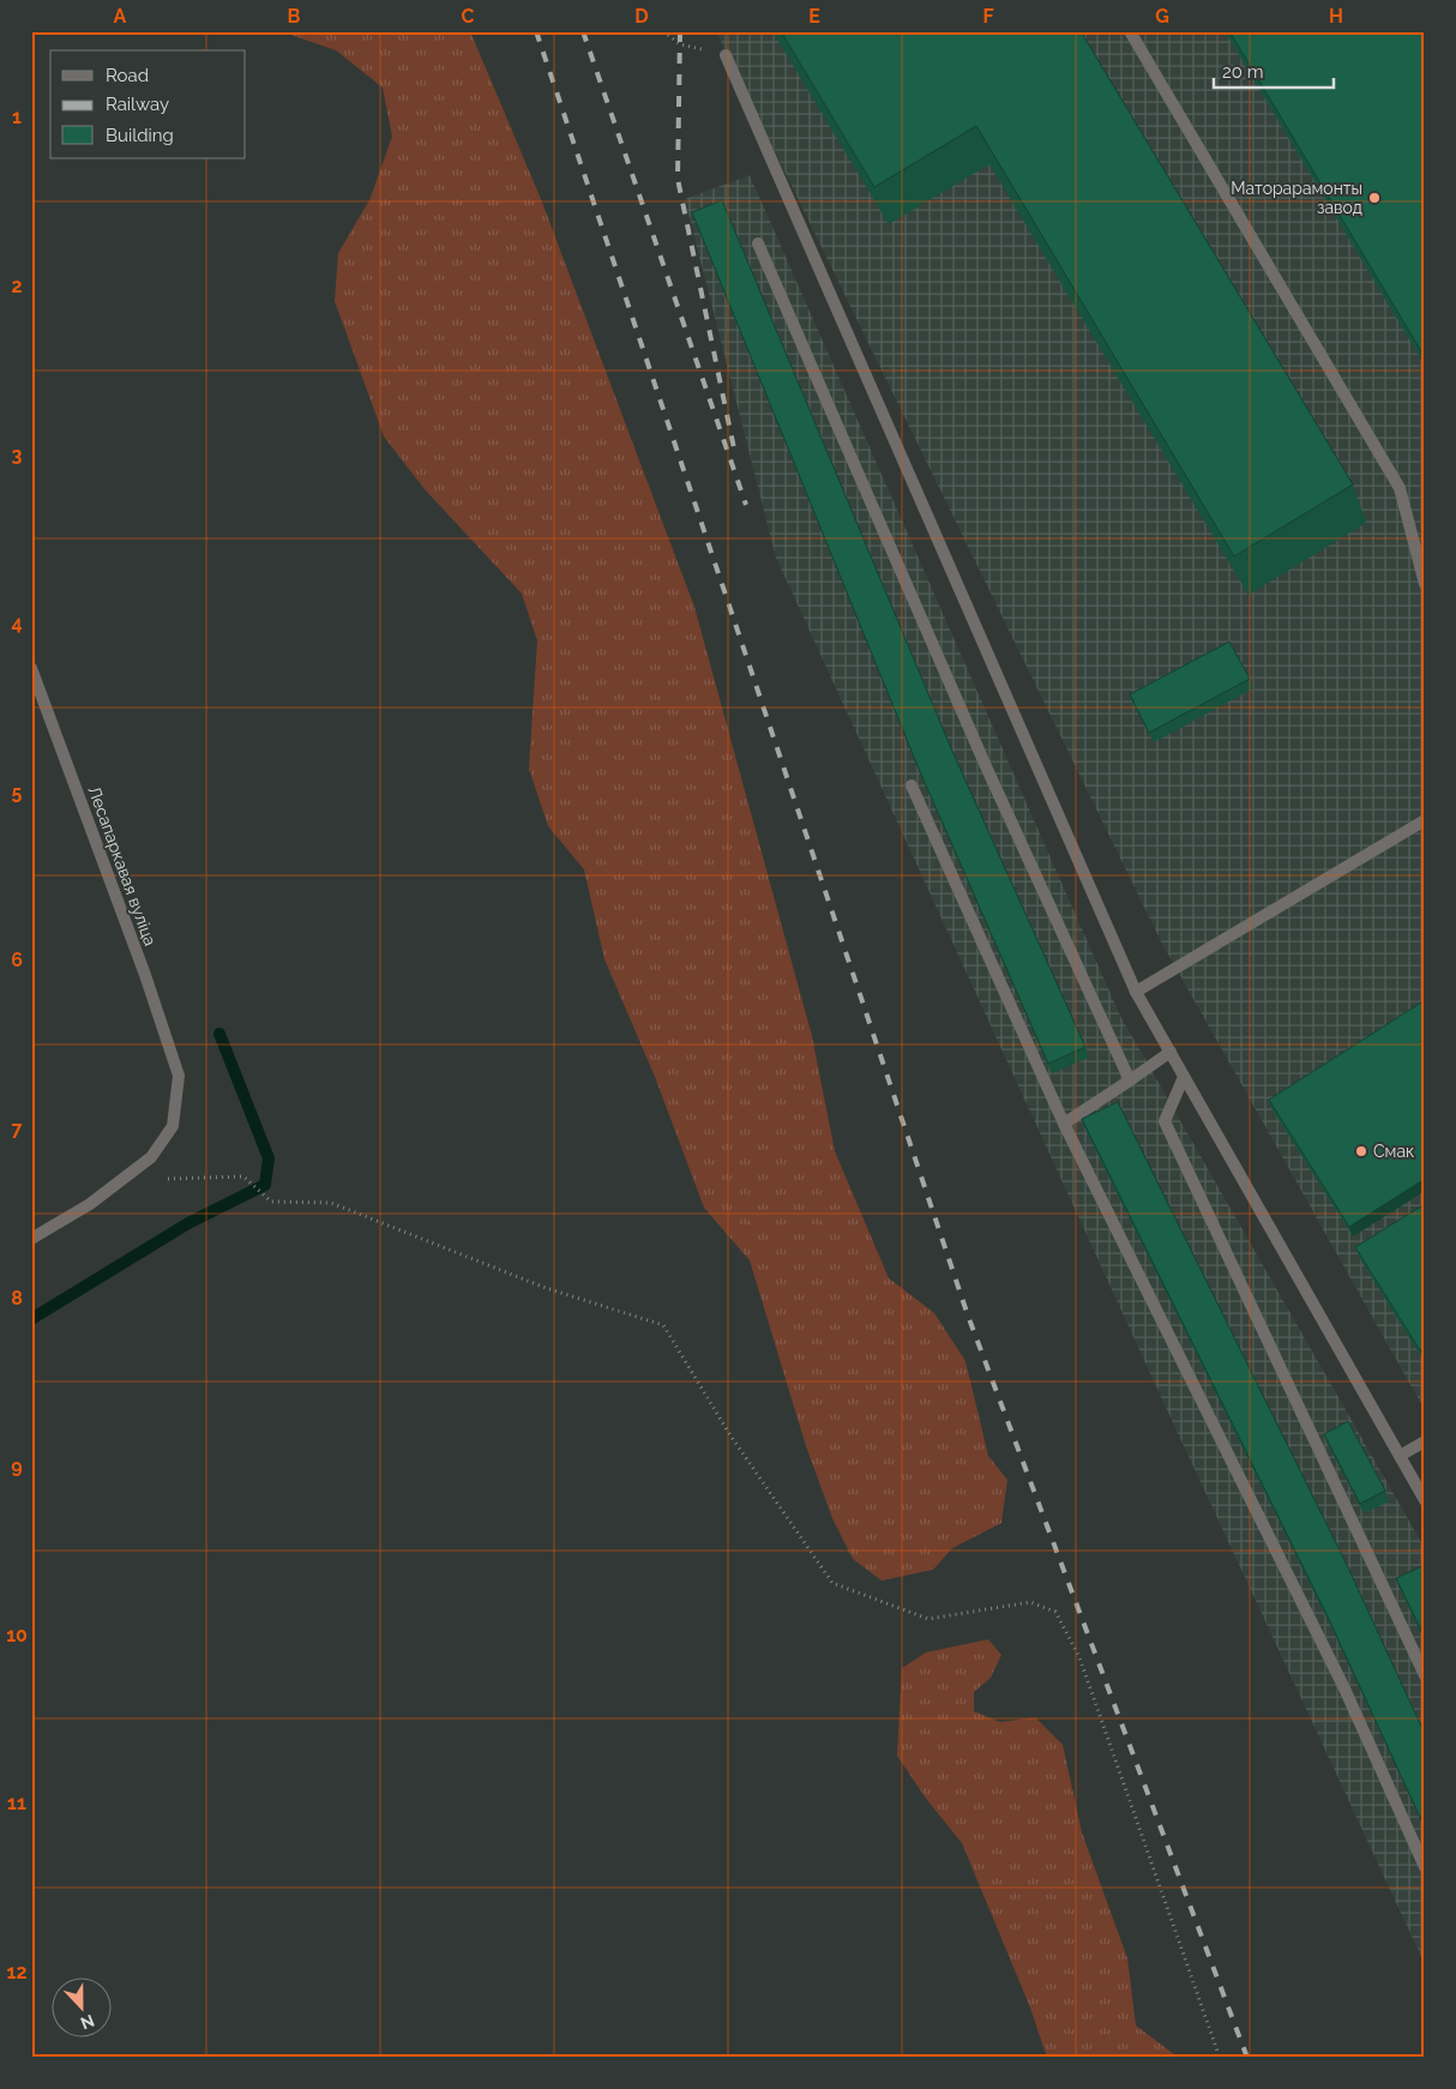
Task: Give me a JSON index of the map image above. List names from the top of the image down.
{
  "streets": {
    "street": ["Лесапаркавая вуліца"]
  },
  "places": ["Маторарамонты завод", "Смак"],
  "legend": ["Road", "Railway", "Building"],
  "scale_bar": "20 m",
  "north": "bottom",
  "grid": {
    "columns": [
      "A",
      "B",
      "C",
      "D",
      "E",
      "F",
      "G",
      "H"
    ],
    "rows": [
      "1",
      "2",
      "3",
      "4",
      "5",
      "6",
      "7",
      "8",
      "9",
      "10",
      "11",
      "12"
    ]
  }
}
